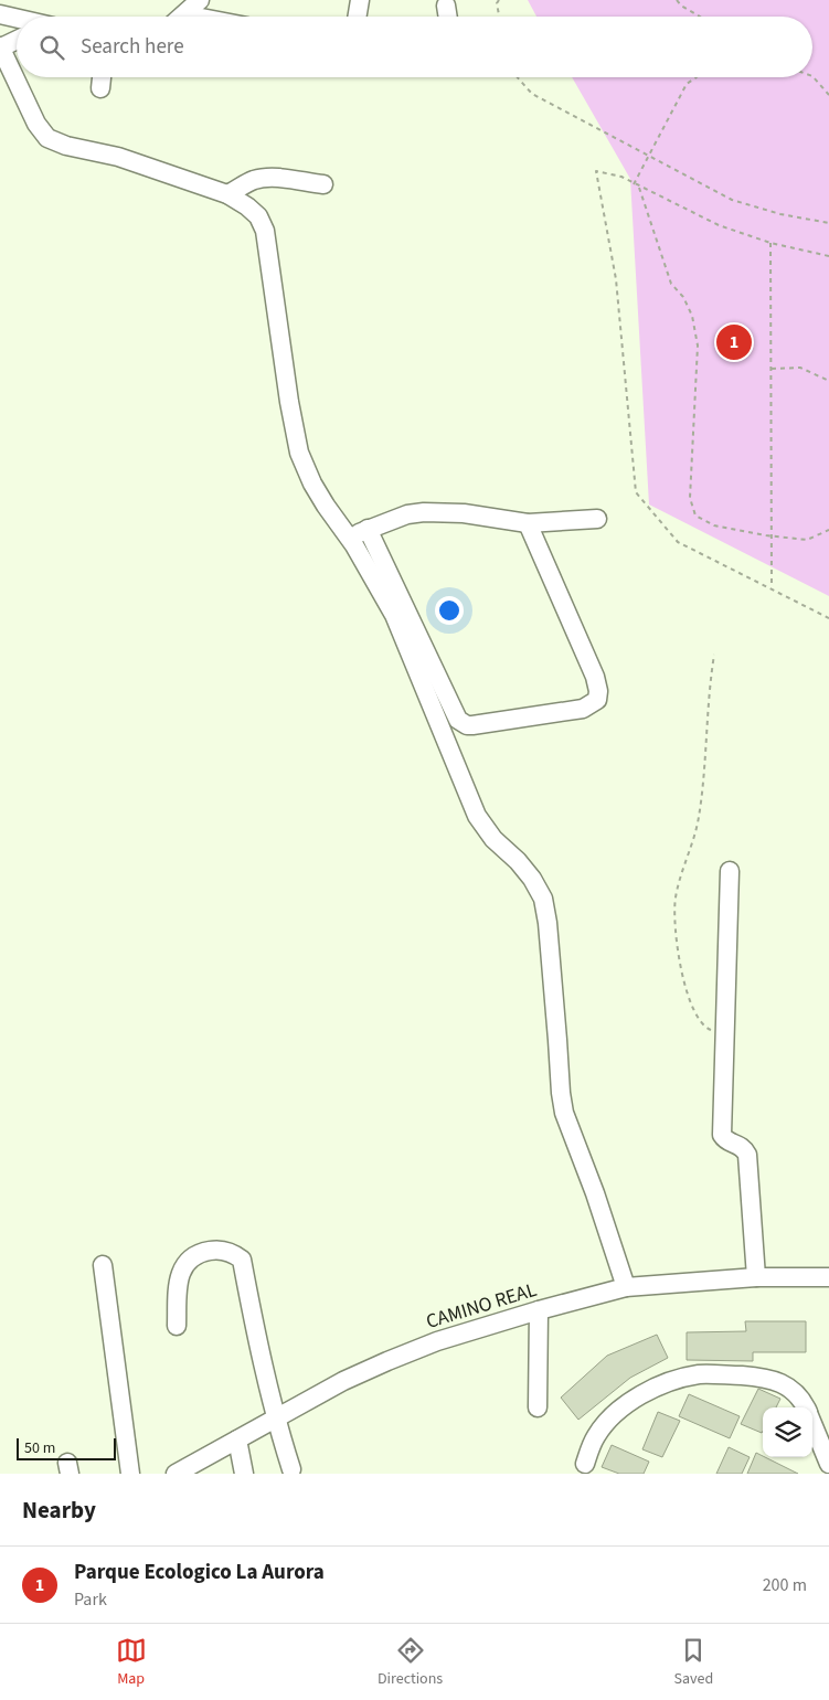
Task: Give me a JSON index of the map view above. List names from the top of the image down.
{
  "streets": {
    "street": ["CAMINO REAL"]
  },
  "scale_bar": "50 m",
  "page": {
    "search": "Search here",
    "pins": "1",
    "scale": "50 m",
    "heading": "Nearby",
    "list": [
      {
        "mark": "1",
        "name": "Parque Ecologico La Aurora",
        "note": "Park",
        "value": "200 m"
      }
    ],
    "nav": ["Map", "Directions", "Saved"]
  }
}
